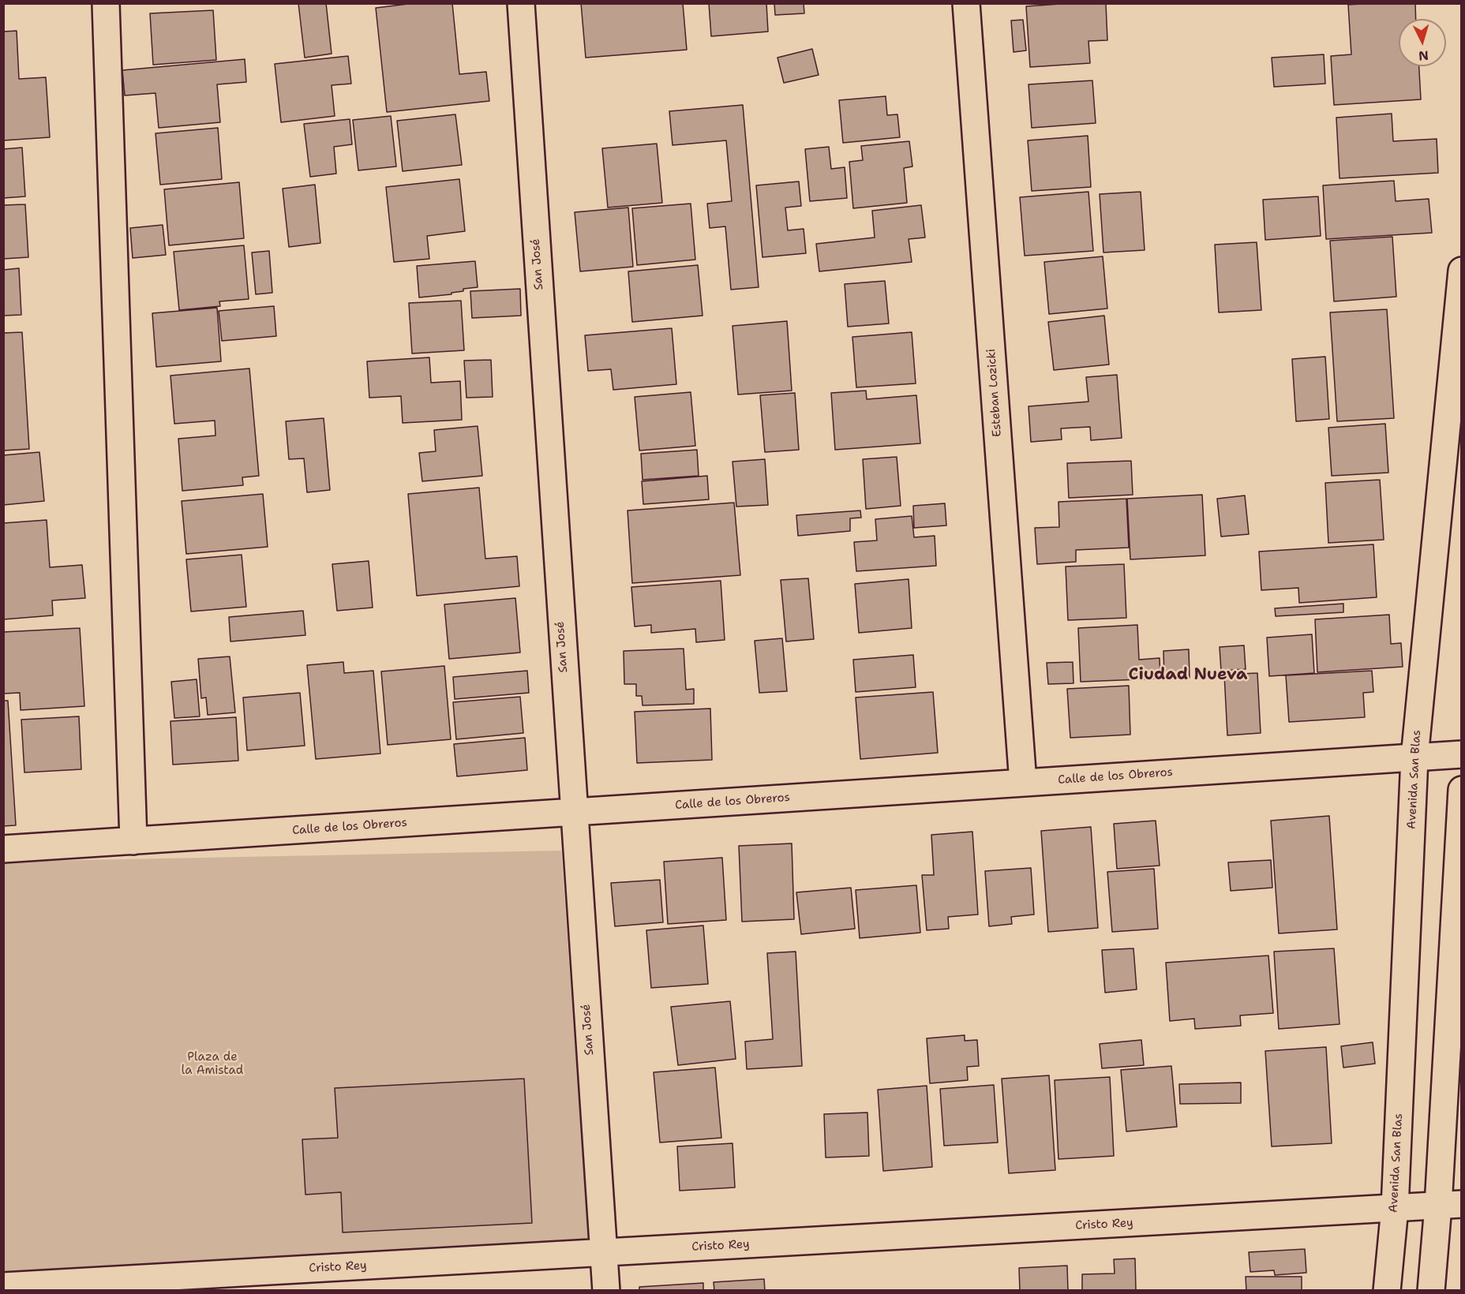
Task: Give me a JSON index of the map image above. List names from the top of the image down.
{
  "streets": {
    "street": [
      "San José",
      "Esteban Lozicki",
      "Calle de los Obreros",
      "Avenida San Blas",
      "Cristo Rey"
    ]
  },
  "crossings": [
    ["San José", "Calle de los Obreros"],
    ["San José", "Cristo Rey"],
    ["Esteban Lozicki", "Calle de los Obreros"],
    ["Calle de los Obreros", "Avenida San Blas"],
    ["Avenida San Blas", "Cristo Rey"]
  ],
  "districts": ["Ciudad Nueva"],
  "parks": ["Plaza de la Amistad"],
  "north": "bottom"
}
